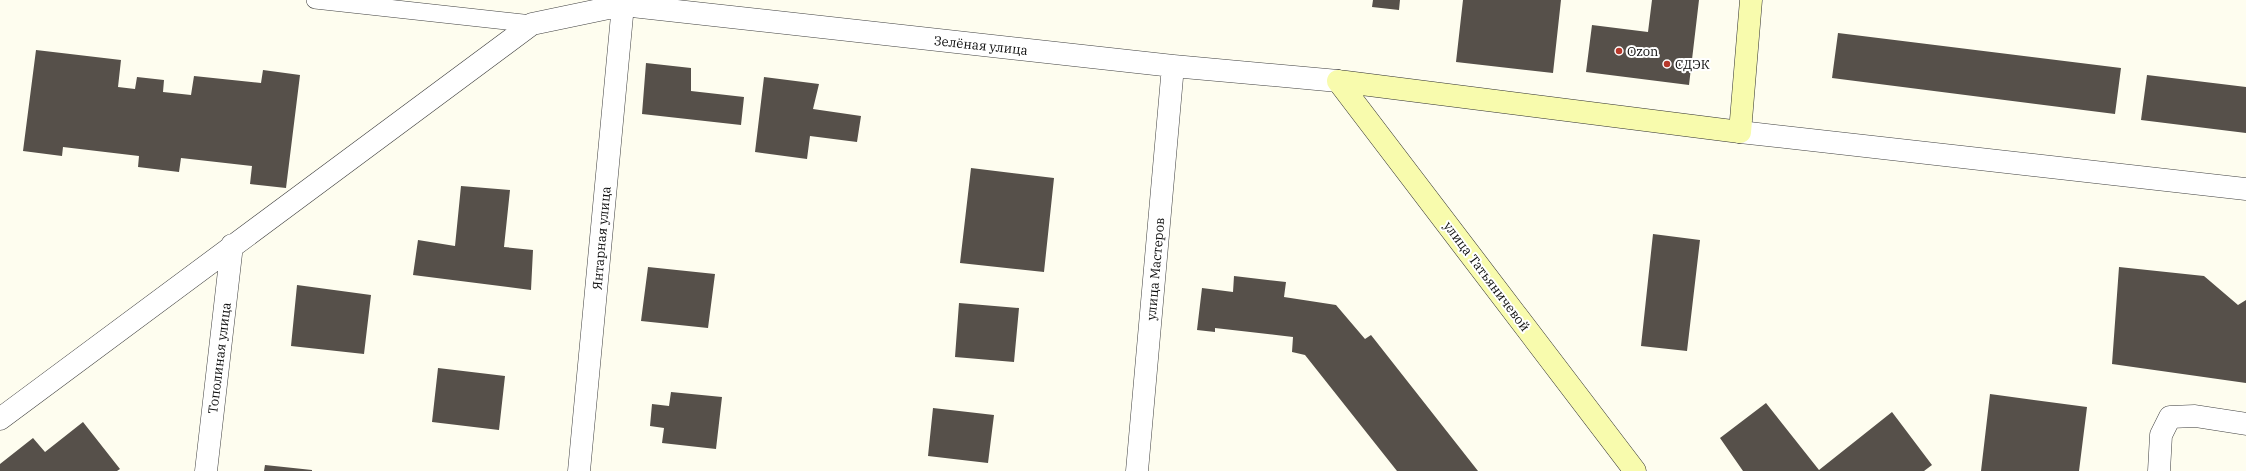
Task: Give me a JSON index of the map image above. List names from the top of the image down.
{
  "streets": {
    "street": [
      "Зелёная улица",
      "Янтарная улица",
      "улица Мастеров",
      "улица Татьяничевой",
      "Тополиная улица"
    ]
  },
  "crossings": [
    ["Зелёная улица", "Янтарная улица"],
    ["Зелёная улица", "улица Мастеров"],
    ["Зелёная улица", "улица Татьяничевой"]
  ],
  "places": ["Ozon", "СДЭК"]
}
